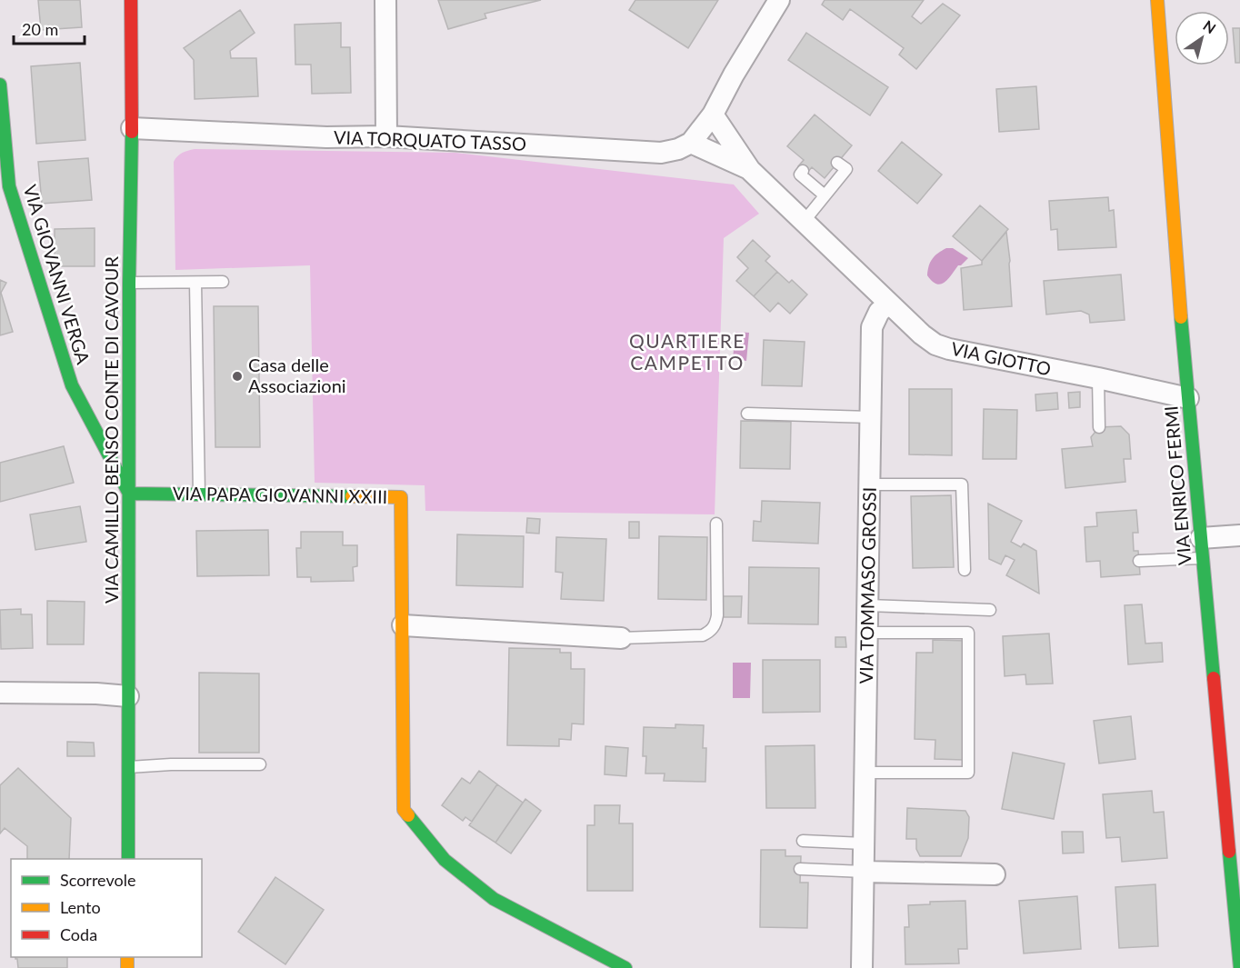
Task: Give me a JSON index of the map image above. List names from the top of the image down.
{
  "streets": {
    "street": [
      "VIA TORQUATO TASSO",
      "VIA GIOVANNI VERGA",
      "VIA GIOTTO",
      "VIA CAMILLO BENSO CONTE DI CAVOUR",
      "VIA ENRICO FERMI",
      "VIA PAPA GIOVANNI XXIII",
      "VIA TOMMASO GROSSI"
    ]
  },
  "crossings": [
    ["VIA TORQUATO TASSO", "VIA GIOTTO"],
    ["VIA TORQUATO TASSO", "VIA CAMILLO BENSO CONTE DI CAVOUR"],
    ["VIA GIOVANNI VERGA", "VIA CAMILLO BENSO CONTE DI CAVOUR"],
    ["VIA GIOVANNI VERGA", "VIA PAPA GIOVANNI XXIII"],
    ["VIA GIOTTO", "VIA ENRICO FERMI"],
    ["VIA GIOTTO", "VIA TOMMASO GROSSI"],
    ["VIA CAMILLO BENSO CONTE DI CAVOUR", "VIA PAPA GIOVANNI XXIII"]
  ],
  "districts": ["QUARTIERE CAMPETTO"],
  "places": ["Casa delle Associazioni"],
  "legend": ["Scorrevole", "Lento", "Coda"],
  "scale_bar": "20 m",
  "north": "top right"
}
